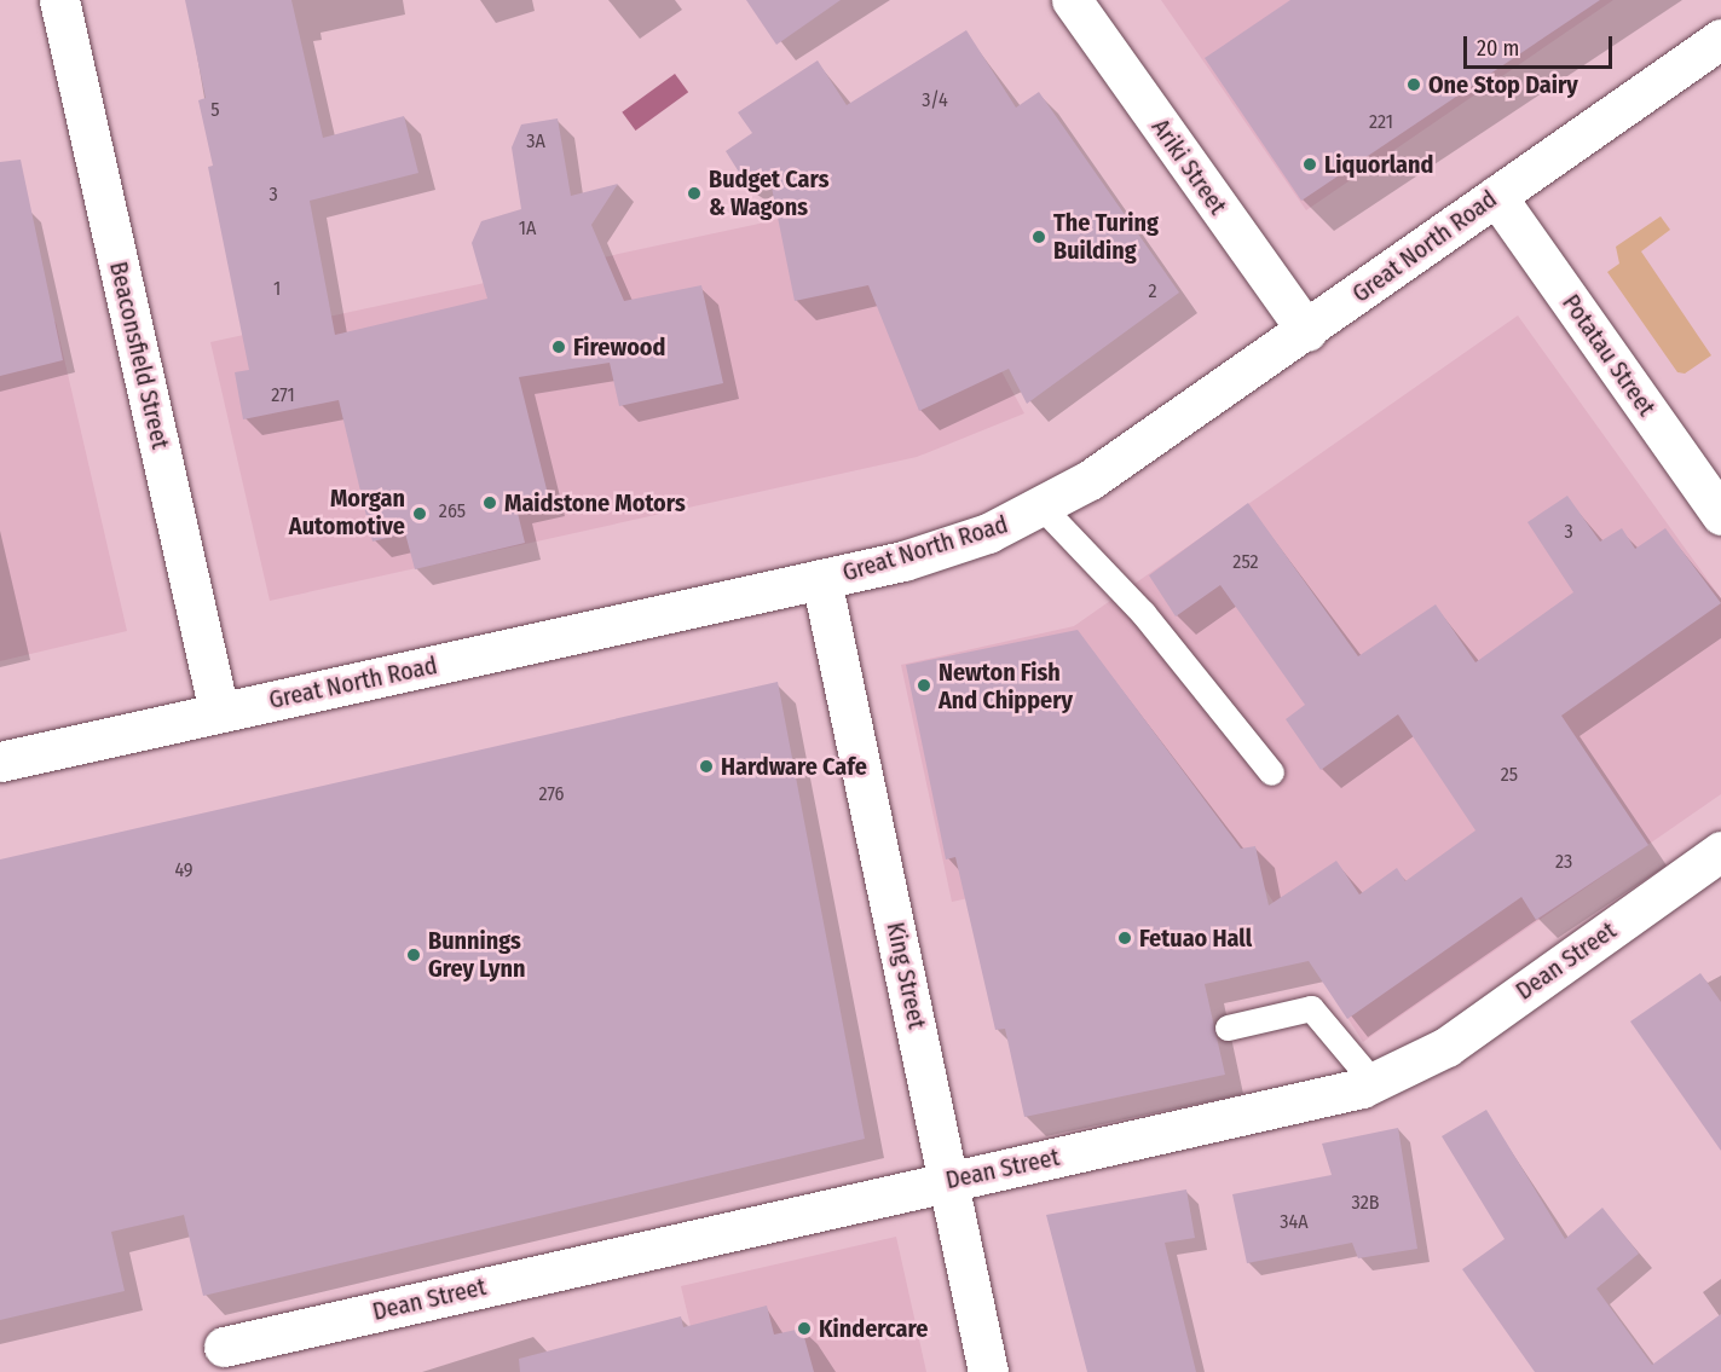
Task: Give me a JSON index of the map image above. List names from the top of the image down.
{
  "streets": {
    "street": [
      "Ariki Street",
      "Great North Road",
      "Beaconsfield Street",
      "Potatau Street",
      "Dean Street",
      "King Street"
    ]
  },
  "crossings": [
    ["Ariki Street", "Great North Road"],
    ["Great North Road", "Beaconsfield Street"],
    ["Great North Road", "Potatau Street"],
    ["Great North Road", "King Street"],
    ["Dean Street", "King Street"]
  ],
  "places": [
    "One Stop Dairy",
    "Liquorland",
    "Budget Cars & Wagons",
    "The Turing Building",
    "Firewood",
    "Maidstone Motors",
    "Morgan Automotive",
    "Newton Fish And Chippery",
    "Hardware Cafe",
    "Fetuao Hall",
    "Bunnings Grey Lynn",
    "Kindercare"
  ],
  "house_numbers": [
    "3/4",
    "5",
    "221",
    "3A",
    "3",
    "1A",
    "1",
    "2",
    "271",
    "265",
    "3",
    "252",
    "25",
    "276",
    "23",
    "49",
    "32B",
    "34A"
  ],
  "scale_bar": "20 m"
}
